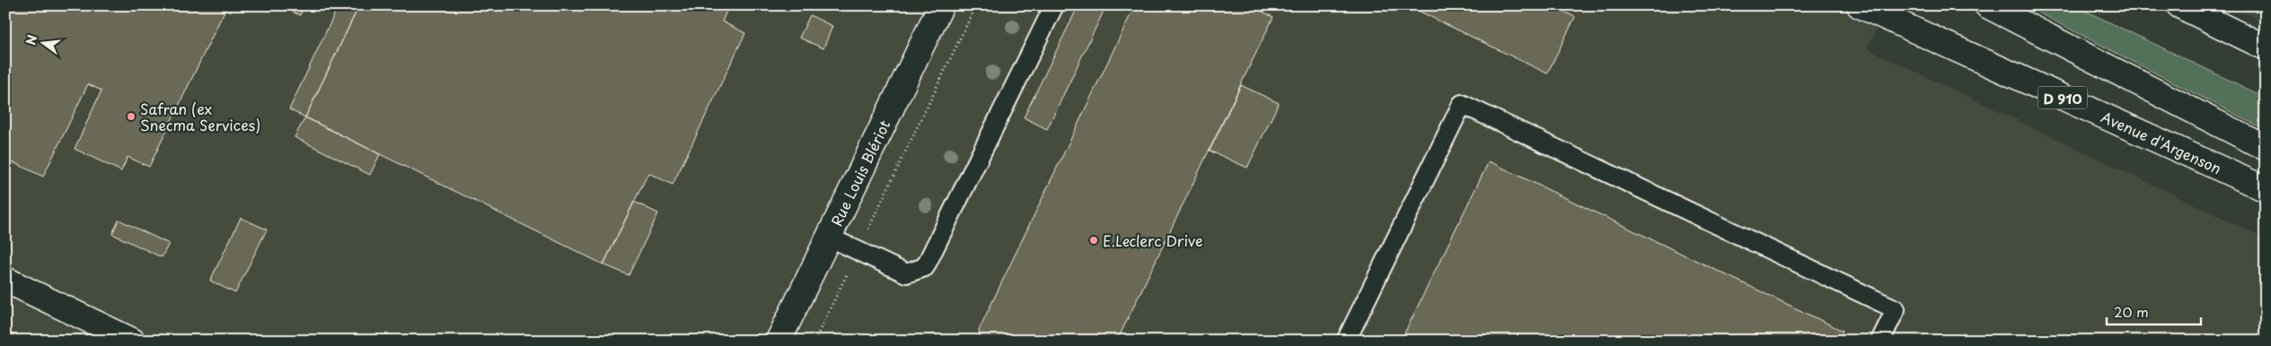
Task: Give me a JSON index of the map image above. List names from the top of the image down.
{
  "streets": {
    "main road": ["D 910", "Avenue d'Argenson", "Rue Louis Blériot"]
  },
  "places": ["Safran (ex Snecma Services)", "E.Leclerc Drive"],
  "scale_bar": "20 m",
  "north": "left"
}
